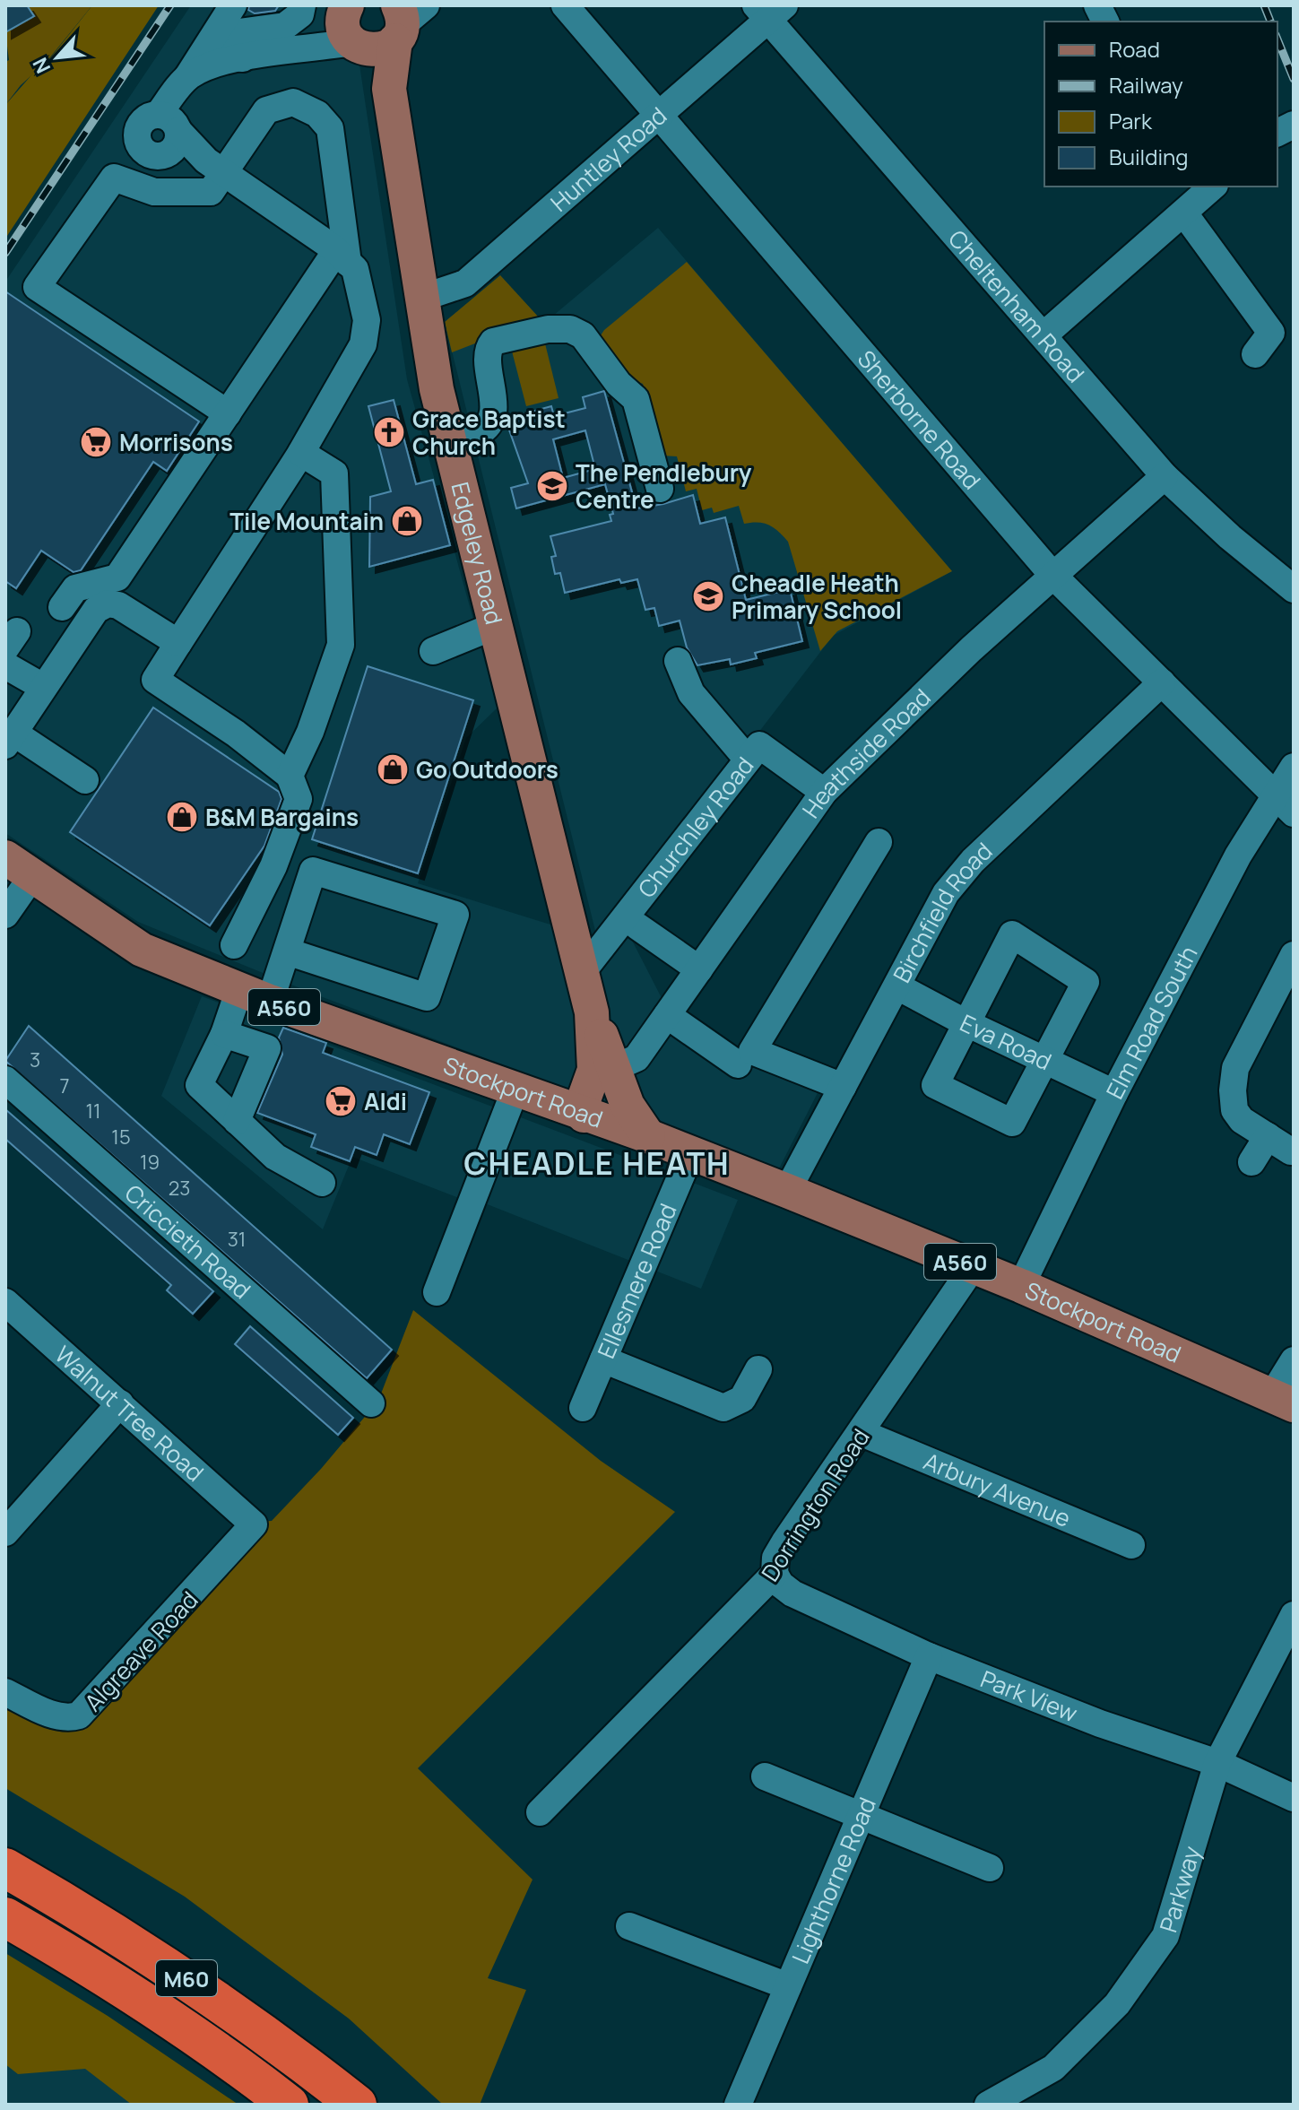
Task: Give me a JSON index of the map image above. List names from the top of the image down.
{
  "streets": {
    "highway": ["M60"],
    "main road": ["Edgeley Road", "A560", "Stockport Road"],
    "street": [
      "Huntley Road",
      "Cheltenham Road",
      "Sherborne Road",
      "Heathside Road",
      "Churchley Road",
      "Birchfield Road",
      "Elm Road South",
      "Eva Road",
      "Criccieth Road",
      "Ellesmere Road",
      "Walnut Tree Road",
      "Arbury Avenue",
      "Dorrington Road",
      "Algreave Road",
      "Park View",
      "Lighthorne Road",
      "Parkway"
    ]
  },
  "crossings": [
    ["Huntley Road", "Cheltenham Road"],
    ["Huntley Road", "Sherborne Road"],
    ["Huntley Road", "Edgeley Road"],
    ["Cheltenham Road", "Heathside Road"],
    ["Sherborne Road", "Heathside Road"],
    ["Sherborne Road", "Birchfield Road"],
    ["Sherborne Road", "Elm Road South"],
    ["Edgeley Road", "Heathside Road"],
    ["Edgeley Road", "Churchley Road"],
    ["Edgeley Road", "Stockport Road"],
    ["Heathside Road", "Churchley Road"],
    ["Heathside Road", "Stockport Road"],
    ["Birchfield Road", "Eva Road"],
    ["Birchfield Road", "Stockport Road"],
    ["Elm Road South", "Eva Road"],
    ["Elm Road South", "Stockport Road"],
    ["Stockport Road", "Ellesmere Road"],
    ["Stockport Road", "Dorrington Road"],
    ["Walnut Tree Road", "Algreave Road"],
    ["Arbury Avenue", "Dorrington Road"],
    ["Dorrington Road", "Park View"],
    ["Park View", "Lighthorne Road"],
    ["Park View", "Parkway"]
  ],
  "districts": ["CHEADLE HEATH"],
  "places": {
    "church": ["Grace Baptist Church"],
    "supermarket": ["Morrisons", "Aldi"],
    "school or university": ["The Pendlebury Centre", "Cheadle Heath Primary School"],
    "shop": ["Tile Mountain", "Go Outdoors", "B&M Bargains"]
  },
  "house_numbers": [
    "3",
    "7",
    "11",
    "15",
    "19",
    "23",
    "31"
  ],
  "legend": [
    "Road",
    "Railway",
    "Park",
    "Building"
  ],
  "north": "bottom left"
}
